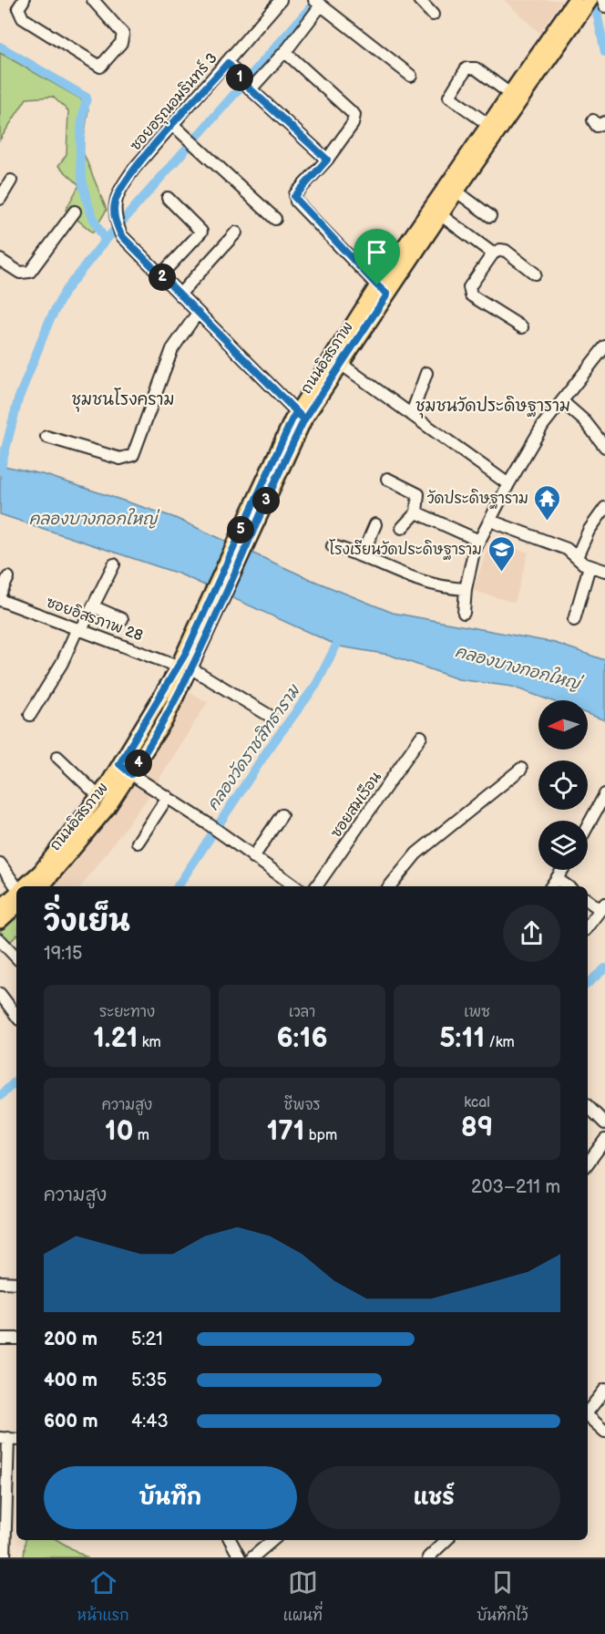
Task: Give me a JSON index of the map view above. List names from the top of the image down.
{
  "streets": {
    "main road": ["ถนนอิสรภาพ"],
    "street": ["ซอยอรุณอมรินทร์ 3", "ซอยอิสรภาพ 28", "ซอยสมเรือน"]
  },
  "crossings": [
    ["ซอยอรุณอมรินทร์ 3", "ถนนอิสรภาพ"],
    ["ถนนอิสรภาพ", "ซอยอิสรภาพ 28"]
  ],
  "districts": ["ชุมชนโรงคราม", "ชุมชนวัดประดิษฐาราม"],
  "water": ["คลองบางกอกใหญ่", "คลองวัดราชสิทธาราม"],
  "places": {
    "temple": ["วัดประดิษฐาราม"],
    "school or university": ["โรงเรียนวัดประดิษฐาราม"]
  },
  "north": "left",
  "page": {
    "pins": [
      "1",
      "2",
      "3",
      "5",
      "4"
    ],
    "heading": ["วิ่งเย็น", "19:15"],
    "stats": [
      ["ระยะทาง", "1.21 km"],
      ["เวลา", "6:16"],
      ["เพซ", "5:11 /km"],
      ["ความสูง", "10 m"],
      ["ชีพจร", "171 bpm"],
      ["kcal", "89"]
    ],
    "chart": ["ความสูง", "203–211 m"],
    "list": [
      {
        "name": "200 m",
        "note": "5:21"
      },
      {
        "name": "400 m",
        "note": "5:35"
      },
      {
        "name": "600 m",
        "note": "4:43"
      }
    ],
    "buttons": ["บันทึก", "แชร์"],
    "tabs": ["หน้าแรก", "แผนที่", "บันทึกไว้"]
  }
}
